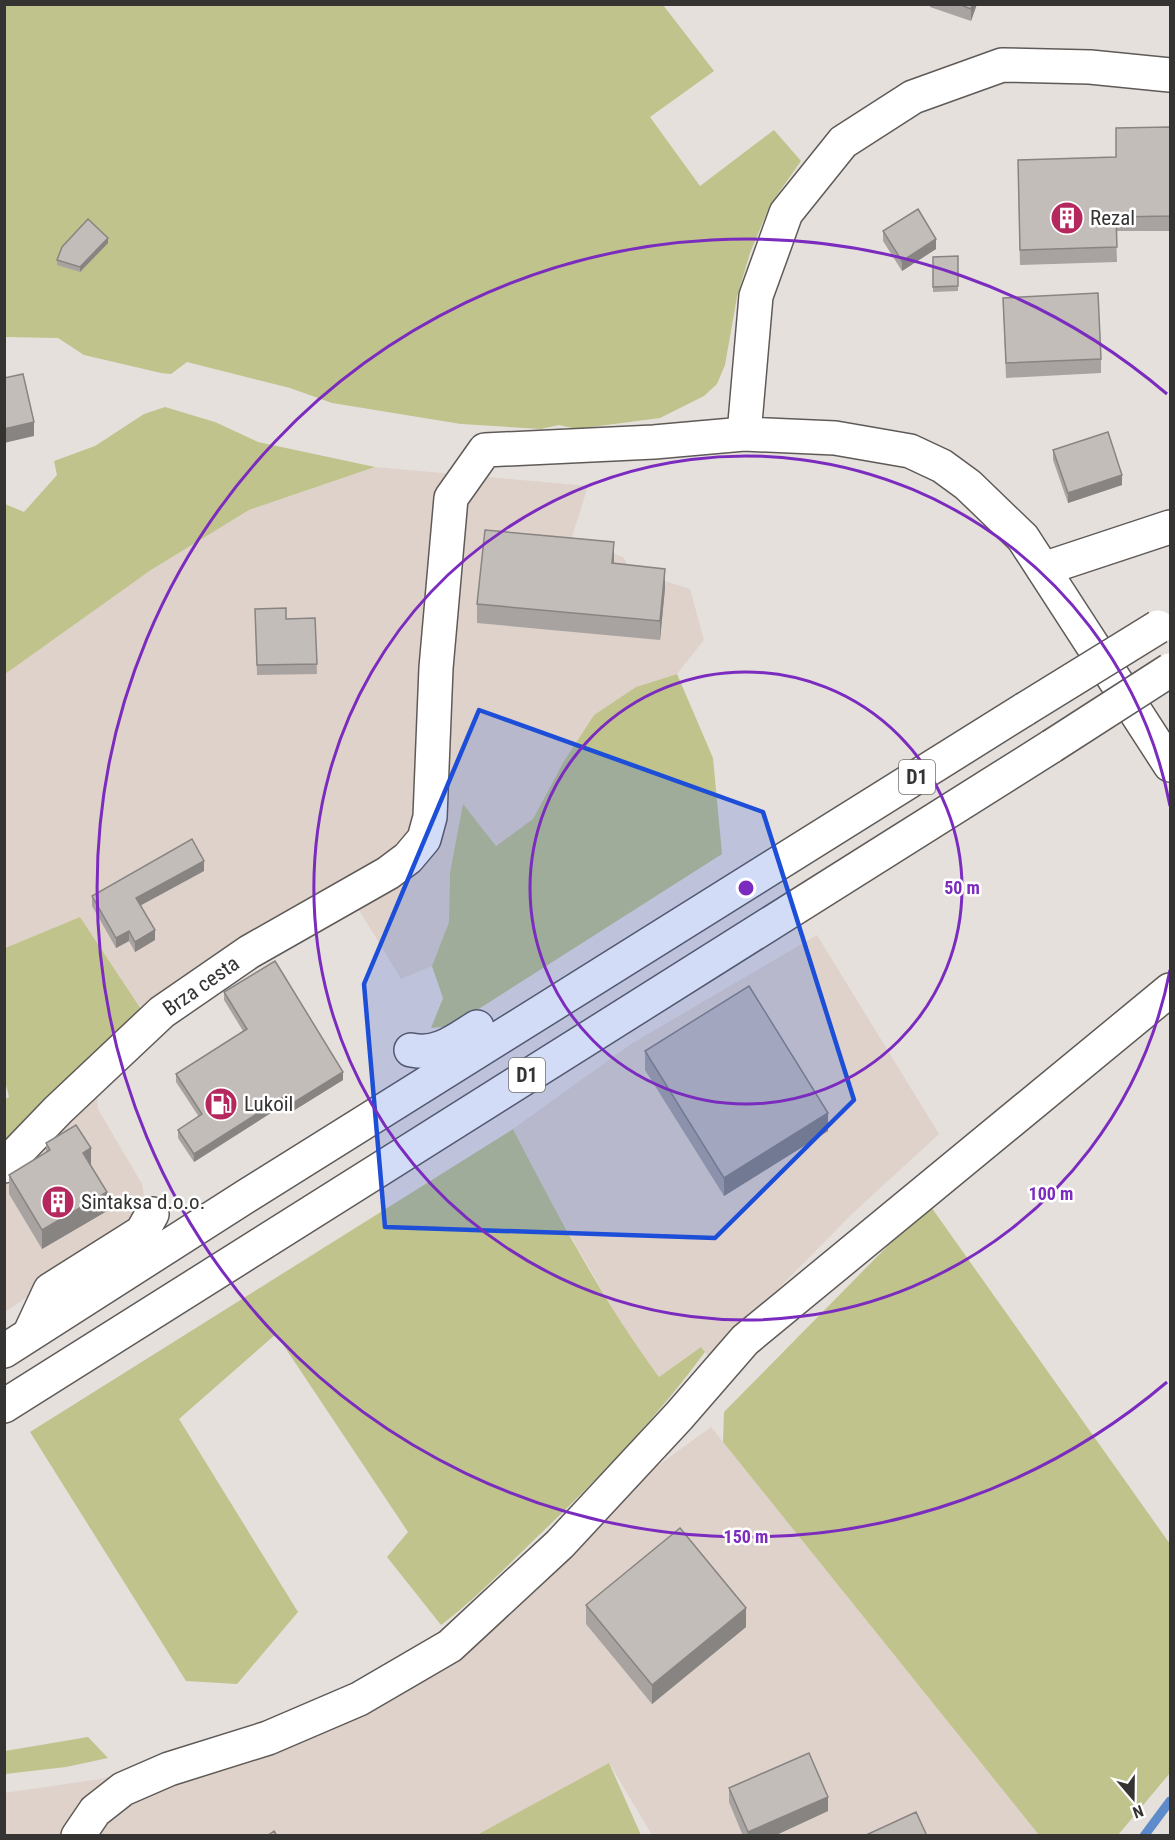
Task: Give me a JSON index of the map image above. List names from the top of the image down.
{
  "streets": {
    "main road": ["D1", "Brza cesta"]
  },
  "places": {
    "building": ["Rezal", "Sintaksa d.o.o."],
    "fuel station": ["Lukoil"]
  },
  "north": "bottom",
  "rings": ["50 m", "100 m", "150 m"]
}
